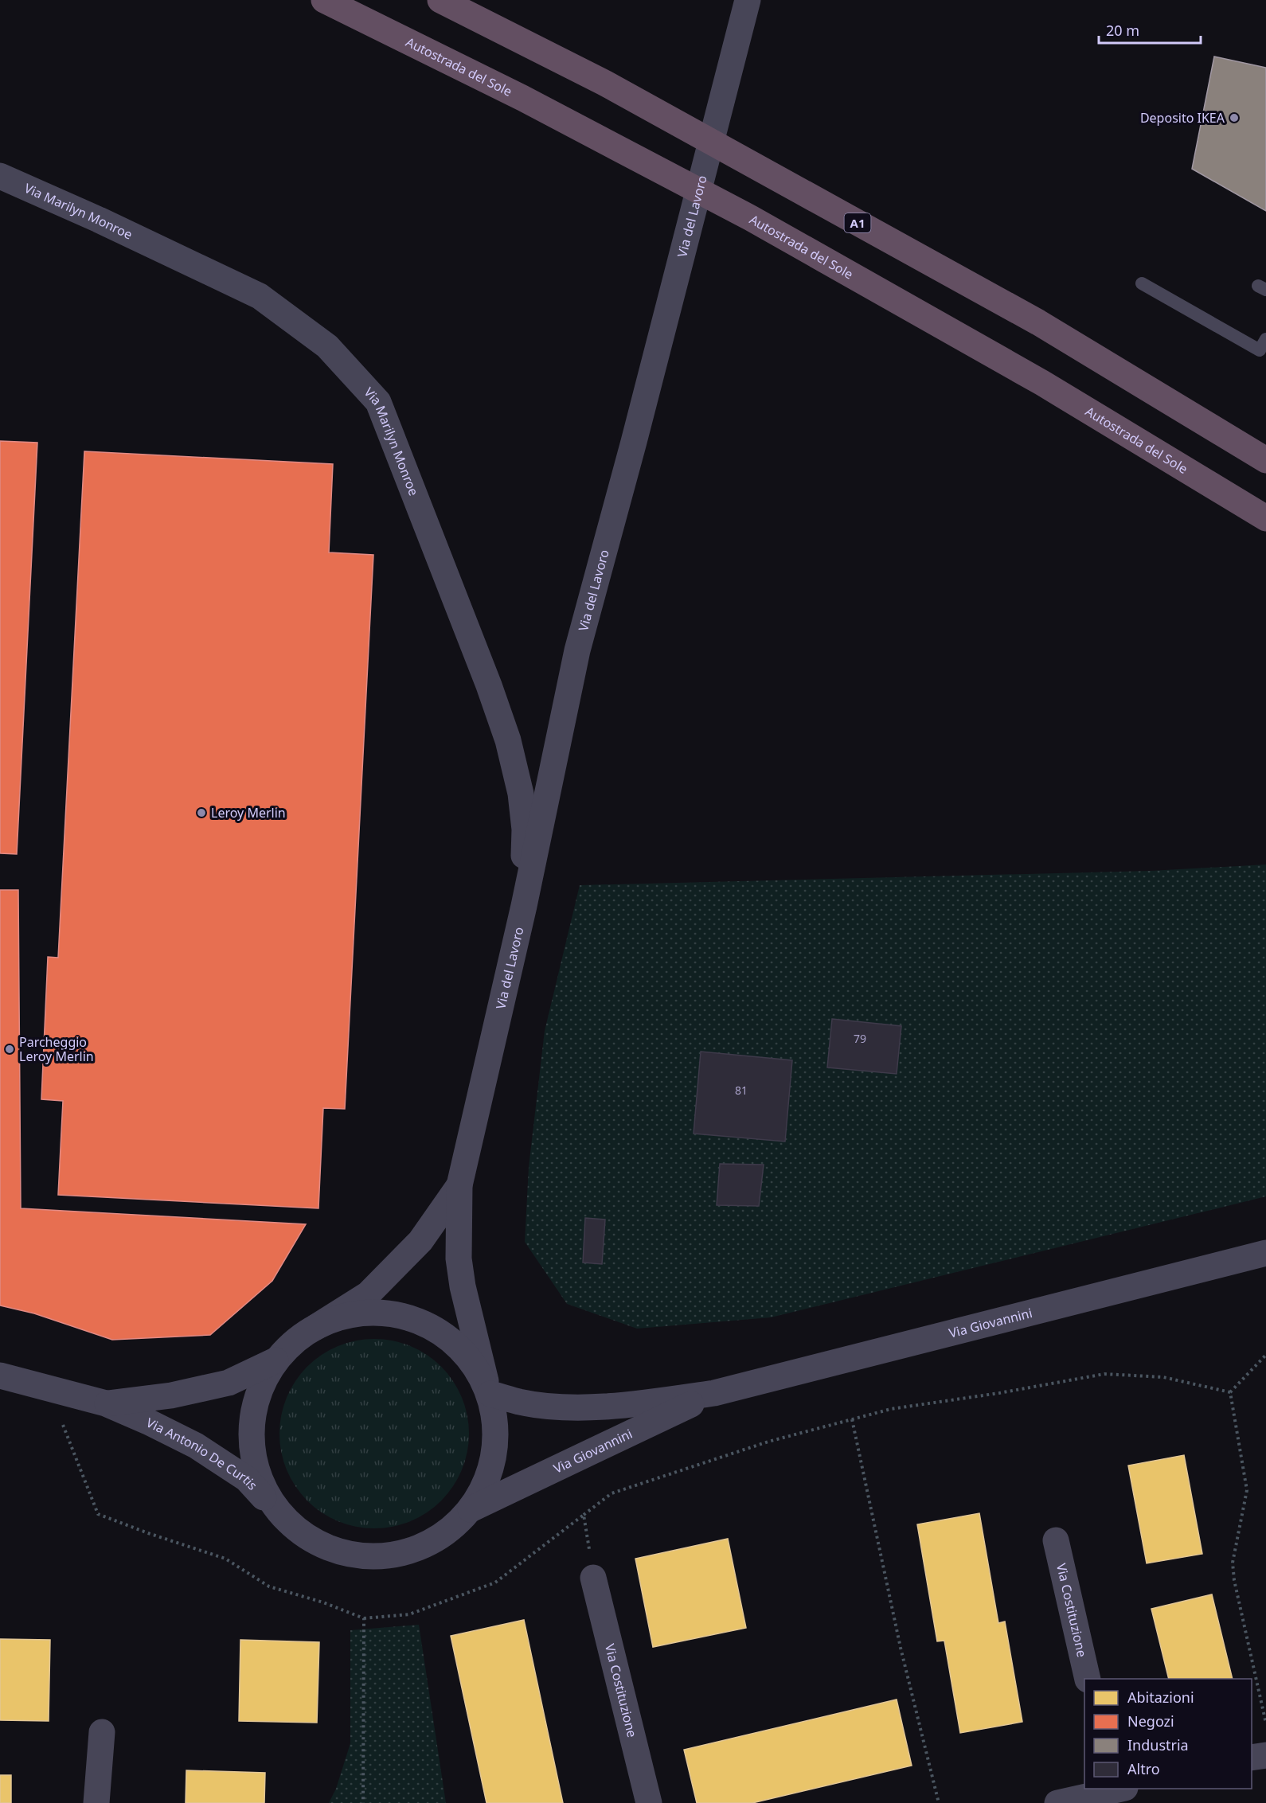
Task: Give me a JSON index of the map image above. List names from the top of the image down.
{
  "streets": {
    "highway": ["Autostrada del Sole", "A1"],
    "street": [
      "Via Marilyn Monroe",
      "Via del Lavoro",
      "Via Giovannini",
      "Via Antonio De Curtis",
      "Via Costituzione"
    ]
  },
  "crossings": [
    ["Via Marilyn Monroe", "Via del Lavoro"],
    ["Via del Lavoro", "Via Giovannini"]
  ],
  "places": ["Deposito IKEA", "Leroy Merlin", "Parcheggio Leroy Merlin"],
  "house_numbers": ["79", "81"],
  "legend": [
    "Abitazioni",
    "Negozi",
    "Industria",
    "Altro"
  ],
  "scale_bar": "20 m"
}
